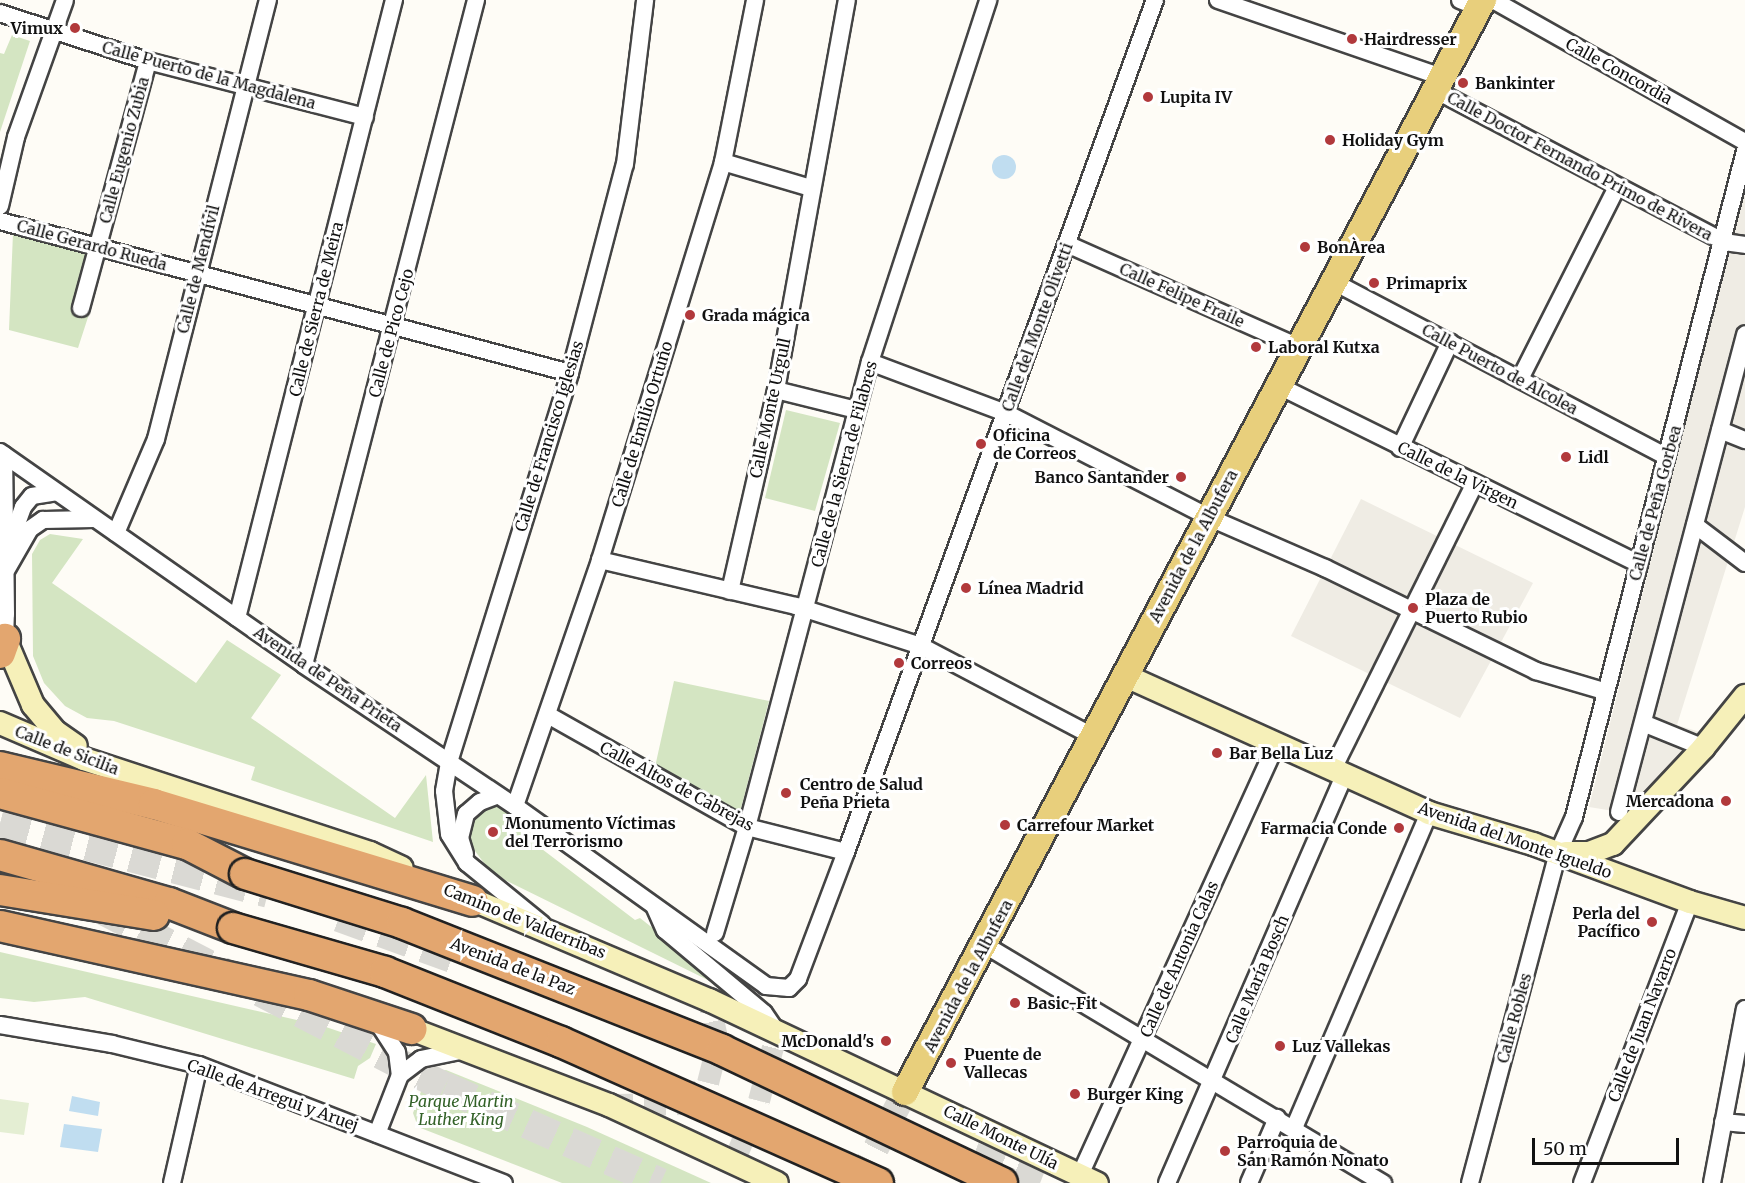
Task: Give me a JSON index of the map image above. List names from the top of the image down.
{
  "streets": {
    "highway": ["Avenida de la Paz"],
    "main road": [
      "Avenida de la Albufera",
      "Calle de Sicilia",
      "Avenida del Monte Igueldo",
      "Camino de Valderribas",
      "Calle Monte Ulía"
    ],
    "street": [
      "Calle Concordia",
      "Calle Puerto de la Magdalena",
      "Calle Eugenio Zubia",
      "Calle Doctor Fernando Primo de Rivera",
      "Calle Gerardo Rueda",
      "Calle de Mendívil",
      "Calle Felipe Fraile",
      "Calle de Sierra de Meira",
      "Calle del Monte Olivetti",
      "Calle de Pico Cejo",
      "Calle Puerto de Alcolea",
      "Calle Monte Urgull",
      "Calle de Emilio Ortuño",
      "Calle de Francisco Iglesias",
      "Calle de la Sierra de Filabres",
      "Calle de la Virgen",
      "Calle de Peña Gorbea",
      "Avenida de Peña Prieta",
      "Calle Altos de Cabrejas",
      "Calle de Antonia Calas",
      "Calle María Bosch",
      "Calle Robles",
      "Calle de Juan Navarro",
      "Calle de Arregui y Aruej"
    ]
  },
  "crossings": [
    ["Calle Concordia", "Avenida de la Albufera"],
    ["Calle Puerto de la Magdalena", "Calle Eugenio Zubia"],
    ["Calle Puerto de la Magdalena", "Calle de Mendívil"],
    ["Calle Puerto de la Magdalena", "Calle de Sierra de Meira"],
    ["Calle Eugenio Zubia", "Calle Gerardo Rueda"],
    ["Calle Doctor Fernando Primo de Rivera", "Calle de Peña Gorbea"],
    ["Calle Doctor Fernando Primo de Rivera", "Avenida de la Albufera"],
    ["Calle Gerardo Rueda", "Calle de Mendívil"],
    ["Calle Gerardo Rueda", "Calle de Sierra de Meira"],
    ["Calle Gerardo Rueda", "Calle de Pico Cejo"],
    ["Calle Gerardo Rueda", "Calle de Francisco Iglesias"],
    ["Calle de Mendívil", "Avenida de Peña Prieta"],
    ["Calle Felipe Fraile", "Calle del Monte Olivetti"],
    ["Calle Felipe Fraile", "Avenida de la Albufera"],
    ["Calle de Sierra de Meira", "Avenida de Peña Prieta"],
    ["Calle del Monte Olivetti", "Avenida de Peña Prieta"],
    ["Calle del Monte Olivetti", "Calle Altos de Cabrejas"],
    ["Calle de Pico Cejo", "Avenida de Peña Prieta"],
    ["Calle Puerto de Alcolea", "Calle de Peña Gorbea"],
    ["Calle Puerto de Alcolea", "Avenida de la Albufera"],
    ["Calle de Emilio Ortuño", "Avenida de Peña Prieta"],
    ["Calle de Emilio Ortuño", "Calle Altos de Cabrejas"],
    ["Calle de Francisco Iglesias", "Avenida de Peña Prieta"],
    ["Calle de Francisco Iglesias", "Camino de Valderribas"],
    ["Calle de la Sierra de Filabres", "Calle Altos de Cabrejas"],
    ["Calle de la Virgen", "Calle de Peña Gorbea"],
    ["Calle de la Virgen", "Avenida de la Albufera"],
    ["Calle de Peña Gorbea", "Avenida del Monte Igueldo"],
    ["Calle de Peña Gorbea", "Calle Robles"],
    ["Avenida de la Albufera", "Avenida del Monte Igueldo"],
    ["Avenida de la Albufera", "Camino de Valderribas"],
    ["Avenida de la Albufera", "Calle Monte Ulía"],
    ["Avenida de Peña Prieta", "Camino de Valderribas"],
    ["Calle de Sicilia", "Camino de Valderribas"],
    ["Avenida del Monte Igueldo", "Calle de Antonia Calas"],
    ["Avenida del Monte Igueldo", "Calle María Bosch"],
    ["Avenida del Monte Igueldo", "Calle Robles"],
    ["Avenida del Monte Igueldo", "Calle de Juan Navarro"],
    ["Camino de Valderribas", "Calle Monte Ulía"],
    ["Calle de Antonia Calas", "Calle Monte Ulía"]
  ],
  "parks": ["Parque Martin Luther King"],
  "places": [
    "Vimux",
    "Hairdresser",
    "Bankinter",
    "Lupita IV",
    "Holiday Gym",
    "BonÀrea",
    "Primaprix",
    "Grada mágica",
    "Laboral Kutxa",
    "Oficina de Correos",
    "Lidl",
    "Banco Santander",
    "Línea Madrid",
    "Plaza de Puerto Rubio",
    "Correos",
    "Bar Bella Luz",
    "Centro de Salud Peña Prieta",
    "Mercadona",
    "Carrefour Market",
    "Farmacia Conde",
    "Monumento Víctimas del Terrorismo",
    "Perla del Pacífico",
    "Basic-Fit",
    "McDonald's",
    "Luz Vallekas",
    "Puente de Vallecas",
    "Burger King",
    "Parroquia de San Ramón Nonato"
  ],
  "scale_bar": "50 m"
}
